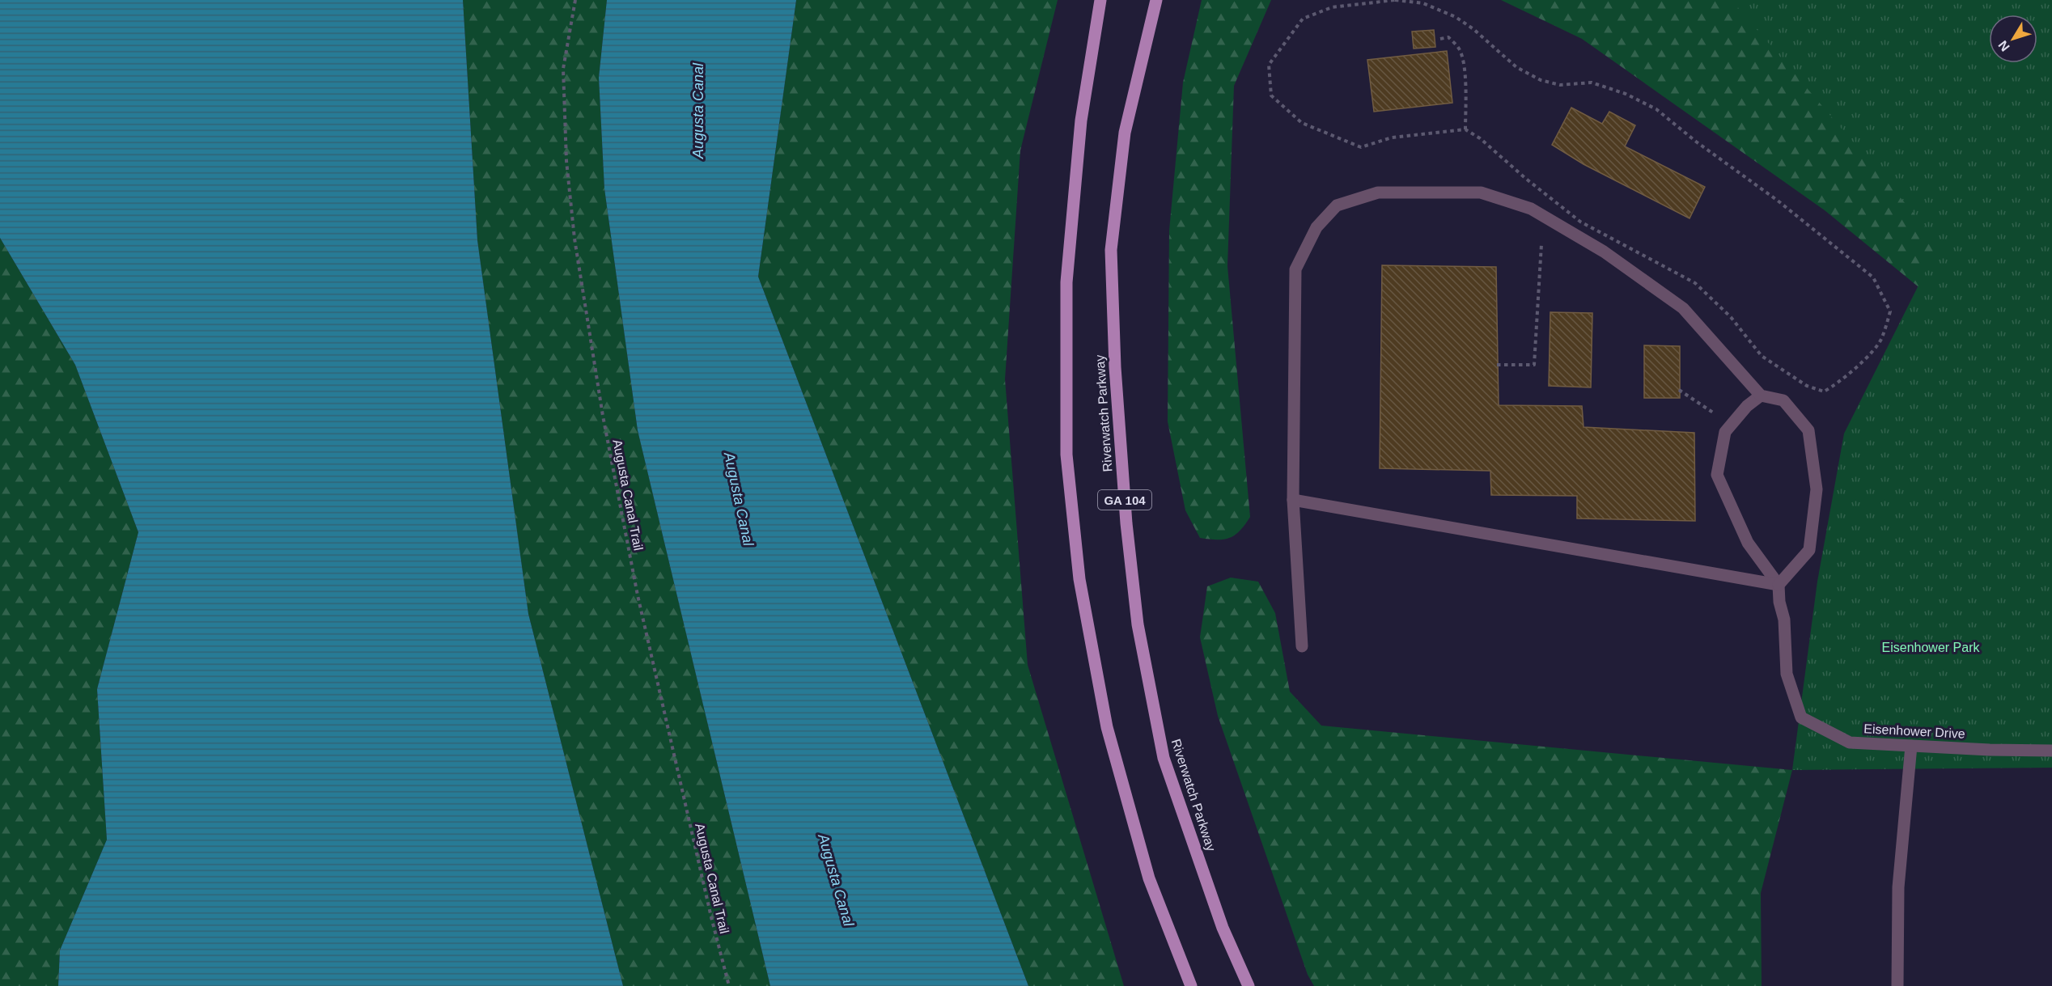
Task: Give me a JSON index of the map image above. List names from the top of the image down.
{
  "streets": {
    "main road": ["Riverwatch Parkway", "GA 104"],
    "street": ["Eisenhower Drive"],
    "path": ["Augusta Canal Trail"]
  },
  "water": ["Augusta Canal"],
  "parks": ["Eisenhower Park"],
  "north": "bottom left"
}
